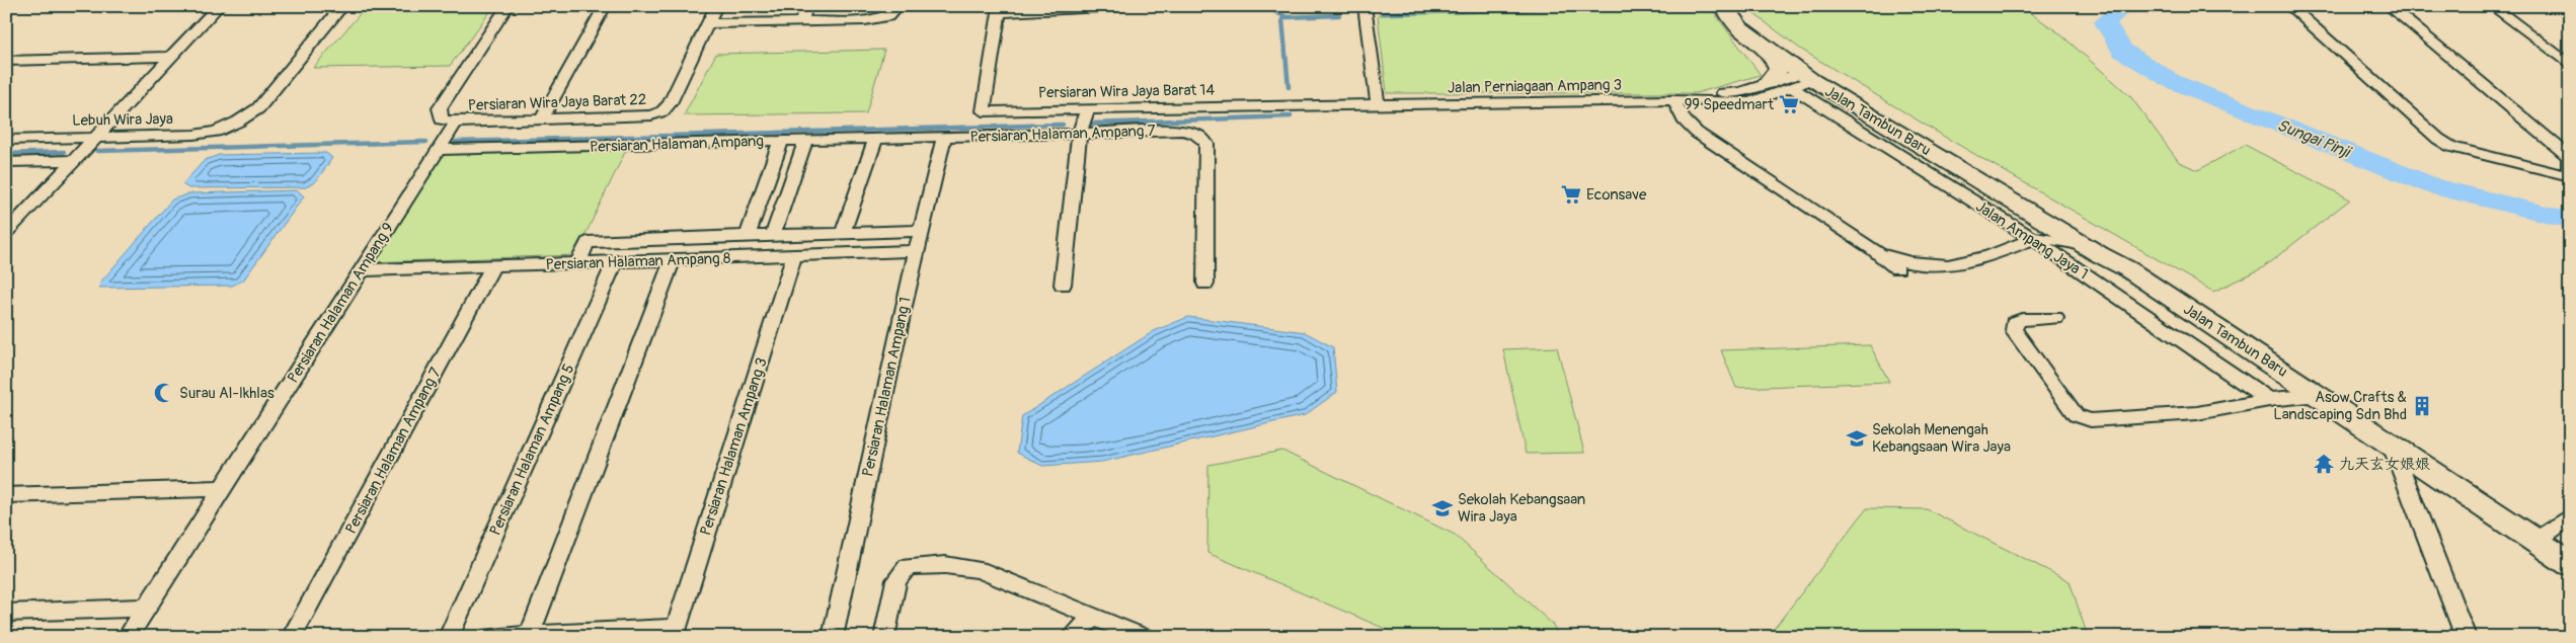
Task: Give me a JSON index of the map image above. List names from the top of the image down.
{
  "streets": {
    "main road": ["Jalan Tambun Baru"],
    "street": [
      "Jalan Perniagaan Ampang 3",
      "Persiaran Wira Jaya Barat 14",
      "Persiaran Wira Jaya Barat 22",
      "Lebuh Wira Jaya",
      "Persiaran Halaman Ampang 7",
      "Persiaran Halaman Ampang",
      "Jalan Ampang Jaya 1",
      "Persiaran Halaman Ampang 8",
      "Persiaran Halaman Ampang 9",
      "Persiaran Halaman Ampang 1",
      "Persiaran Halaman Ampang 3",
      "Persiaran Halaman Ampang 5"
    ]
  },
  "crossings": [
    ["Jalan Perniagaan Ampang 3", "Persiaran Wira Jaya Barat 14"],
    ["Jalan Perniagaan Ampang 3", "Jalan Tambun Baru"],
    ["Jalan Perniagaan Ampang 3", "Jalan Ampang Jaya 1"],
    ["Persiaran Wira Jaya Barat 22", "Persiaran Halaman Ampang 9"],
    ["Jalan Tambun Baru", "Jalan Ampang Jaya 1"],
    ["Persiaran Halaman Ampang 7", "Persiaran Halaman Ampang"],
    ["Persiaran Halaman Ampang 7", "Persiaran Halaman Ampang 8"],
    ["Persiaran Halaman Ampang 7", "Persiaran Halaman Ampang 1"],
    ["Persiaran Halaman Ampang", "Persiaran Halaman Ampang 9"],
    ["Persiaran Halaman Ampang 8", "Persiaran Halaman Ampang 9"],
    ["Persiaran Halaman Ampang 8", "Persiaran Halaman Ampang 1"],
    ["Persiaran Halaman Ampang 8", "Persiaran Halaman Ampang 3"],
    ["Persiaran Halaman Ampang 8", "Persiaran Halaman Ampang 5"]
  ],
  "water": ["Sungai Pinji"],
  "places": {
    "supermarket": ["99 Speedmart", "Econsave"],
    "mosque": ["Surau Al-Ikhlas"],
    "building": ["Asow Crafts & Landscaping Sdn Bhd"],
    "school or university": ["Sekolah Menengah Kebangsaan Wira Jaya", "Sekolah Kebangsaan Wira Jaya"],
    "temple": ["九天玄女娘娘"]
  }
}
